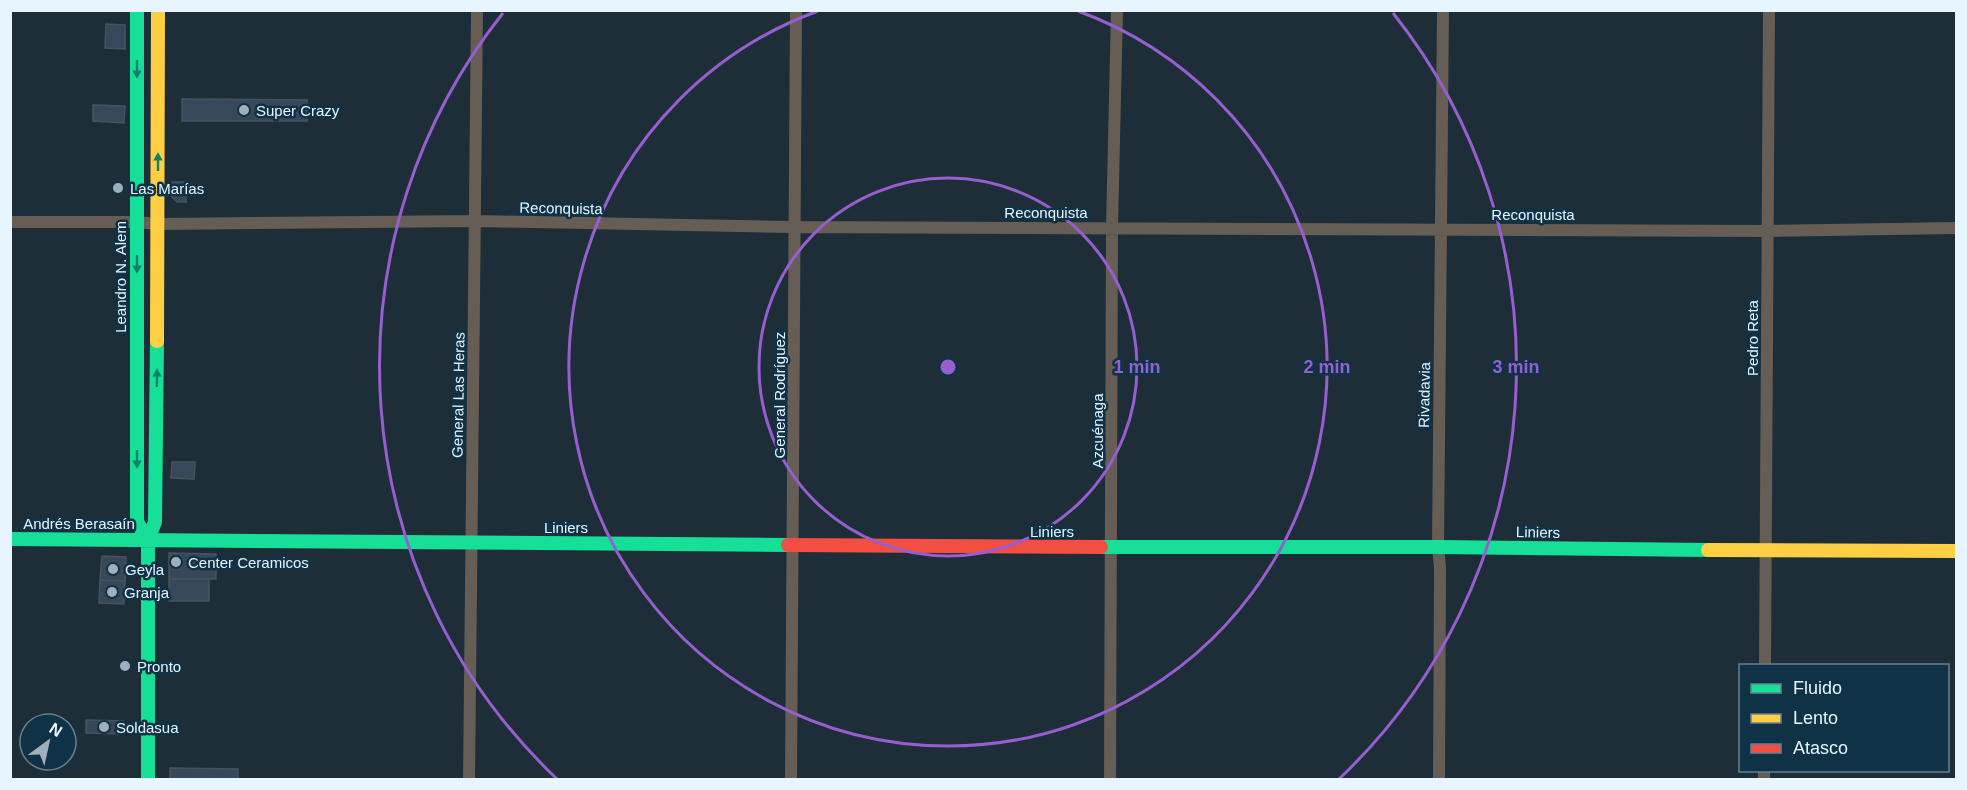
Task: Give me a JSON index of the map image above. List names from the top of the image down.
{
  "streets": {
    "street": [
      "Reconquista",
      "Leandro N. Alem",
      "Pedro Reta",
      "General Las Heras",
      "General Rodríguez",
      "Rivadavia",
      "Azcuénaga",
      "Andrés Berasaín",
      "Liniers"
    ]
  },
  "crossings": [
    ["Reconquista", "Leandro N. Alem"],
    ["Reconquista", "Pedro Reta"],
    ["Reconquista", "General Las Heras"],
    ["Reconquista", "General Rodríguez"],
    ["Reconquista", "Rivadavia"],
    ["Reconquista", "Azcuénaga"],
    ["Leandro N. Alem", "Andrés Berasaín"],
    ["Leandro N. Alem", "Liniers"],
    ["Pedro Reta", "Liniers"],
    ["General Las Heras", "Liniers"],
    ["General Rodríguez", "Liniers"],
    ["Rivadavia", "Liniers"],
    ["Azcuénaga", "Liniers"],
    ["Andrés Berasaín", "Liniers"]
  ],
  "places": [
    "Super Crazy",
    "Las Marías",
    "Center Ceramicos",
    "Geyla",
    "Granja",
    "Pronto",
    "Soldasua"
  ],
  "legend": ["Fluido", "Lento", "Atasco"],
  "north": "top right",
  "rings": ["1 min", "2 min", "3 min"]
}
